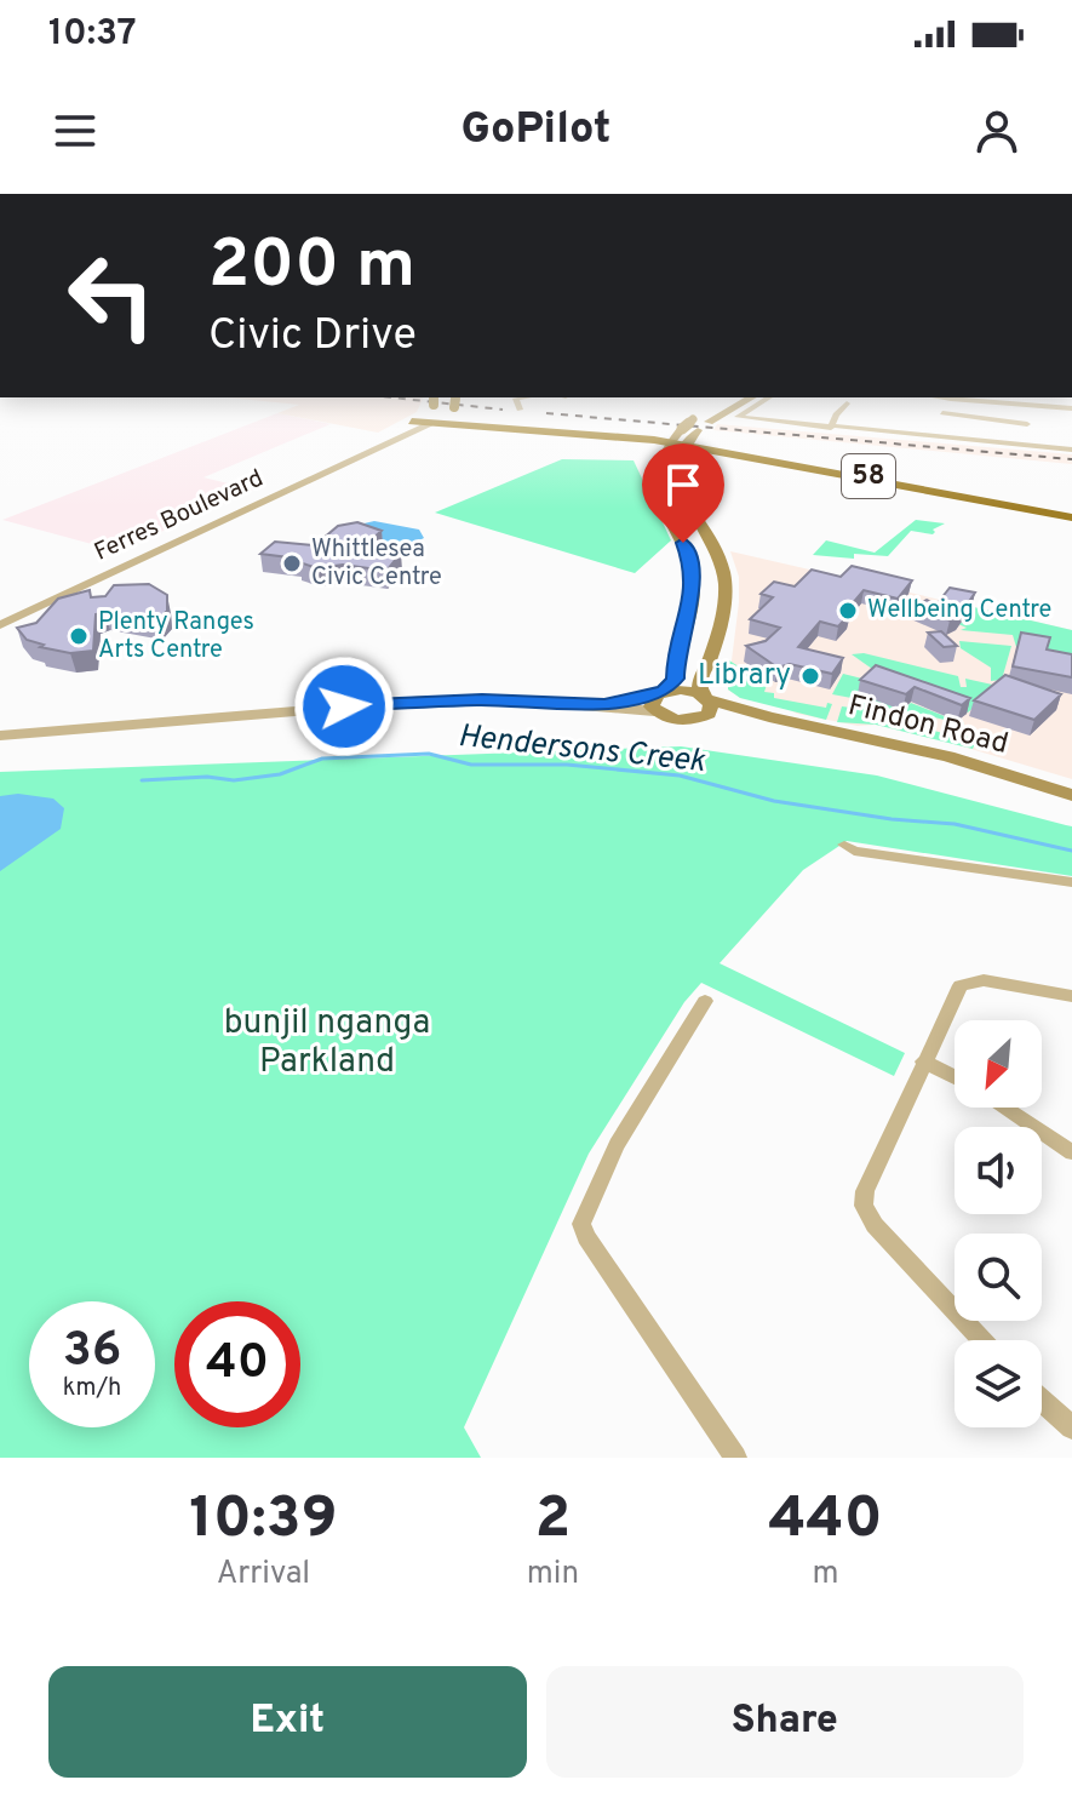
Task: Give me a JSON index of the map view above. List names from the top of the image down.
{
  "streets": {
    "main road": ["58", "Findon Road"],
    "street": ["Ferres Boulevard"]
  },
  "crossings": [
    ["58", "Ferres Boulevard"]
  ],
  "water": ["Hendersons Creek"],
  "parks": ["bunjil nganga Parkland"],
  "places": [
    "Whittlesea Civic Centre",
    "Wellbeing Centre",
    "Plenty Ranges Arts Centre",
    "Library"
  ],
  "north": "bottom left",
  "page": {
    "status": "10:37",
    "header": "GoPilot",
    "turn": ["200 m", "Civic Drive"],
    "speed": "36 km/h",
    "limit": "40",
    "eta": [
      "10:39",
      "Arrival",
      "2",
      "min",
      "440",
      "m"
    ],
    "buttons": ["Exit", "Share"]
  }
}
